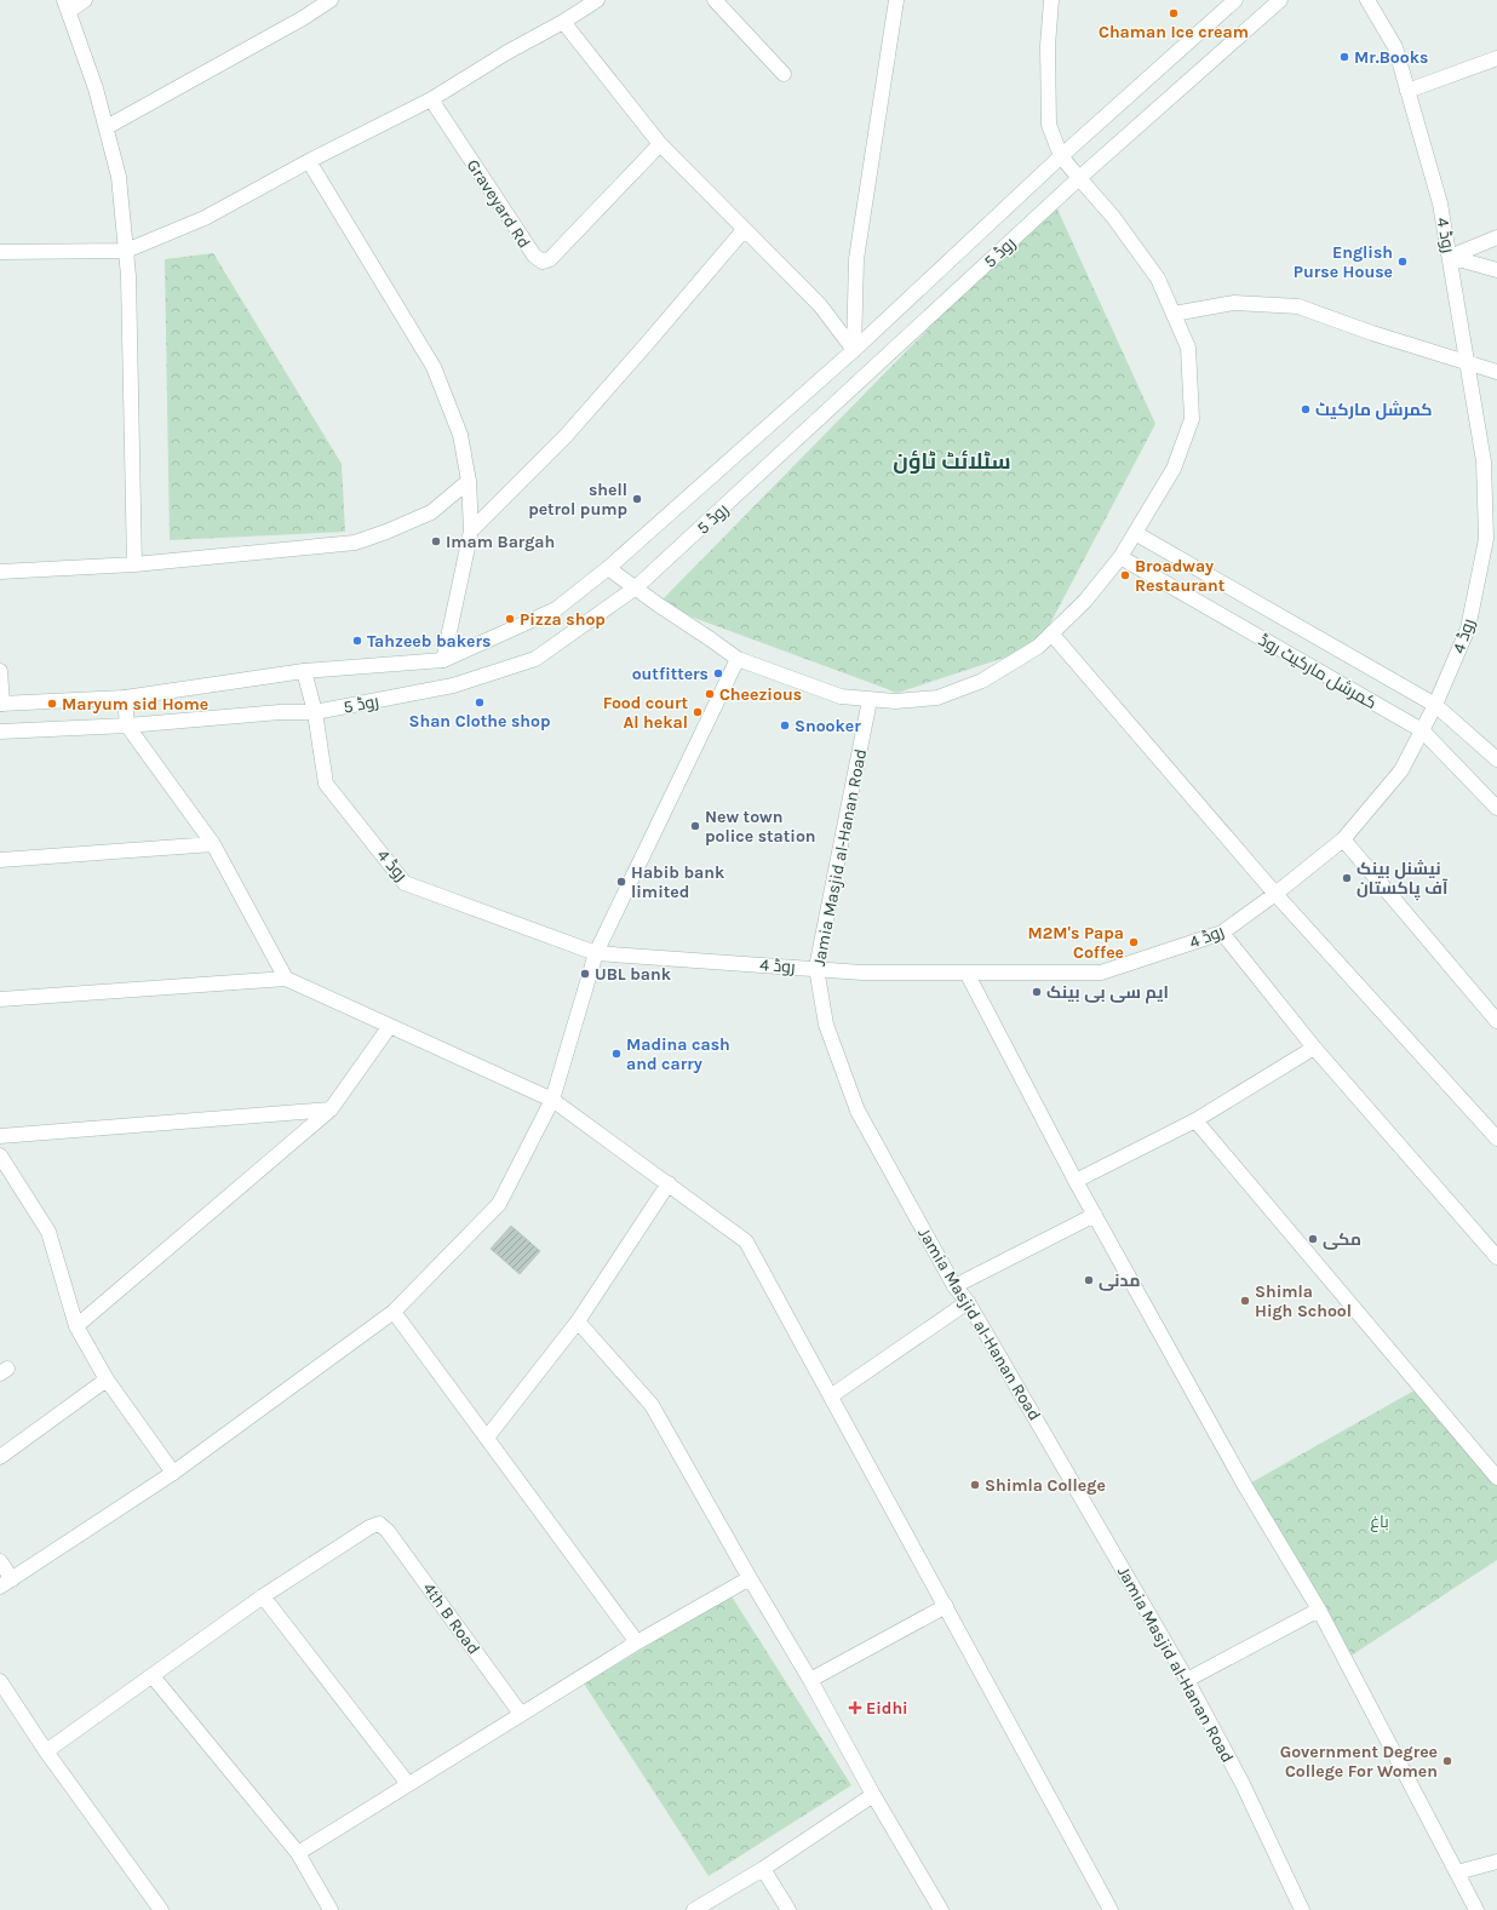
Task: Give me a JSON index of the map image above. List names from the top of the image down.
{
  "streets": {
    "street": [
      "Graveyard Rd",
      "روڈ 4",
      "روڈ 5",
      "کمرشل مارکیٹ روڈ",
      "Jamia Masjid al-Hanan Road",
      "4th B Road"
    ]
  },
  "crossings": [
    ["روڈ 4", "روڈ 5"],
    ["روڈ 4", "کمرشل مارکیٹ روڈ"],
    ["روڈ 4", "Jamia Masjid al-Hanan Road"]
  ],
  "districts": ["سٹلائٹ ٹاؤن"],
  "parks": ["باغ"],
  "places": {
    "other": [
      "Chaman Ice cream",
      "Mr.Books",
      "English Purse House",
      "کمرشل مارکیٹ",
      "shell petrol pump",
      "Imam Bargah",
      "Broadway Restaurant",
      "Pizza shop",
      "Tahzeeb bakers",
      "outfitters",
      "Cheezious",
      "Shan Clothe shop",
      "Maryum sid Home",
      "Food court Al hekal",
      "Snooker",
      "New town police station",
      "نیشنل بینک آف پاکستان",
      "Habib bank limited",
      "M2M's Papa Coffee",
      "UBL bank",
      "ایم سی بی بینک",
      "Madina cash and carry",
      "مکی",
      "مدنی",
      "Shimla High School",
      "Shimla College",
      "Government Degree College For Women"
    ],
    "health": ["Eidhi"]
  }
}
